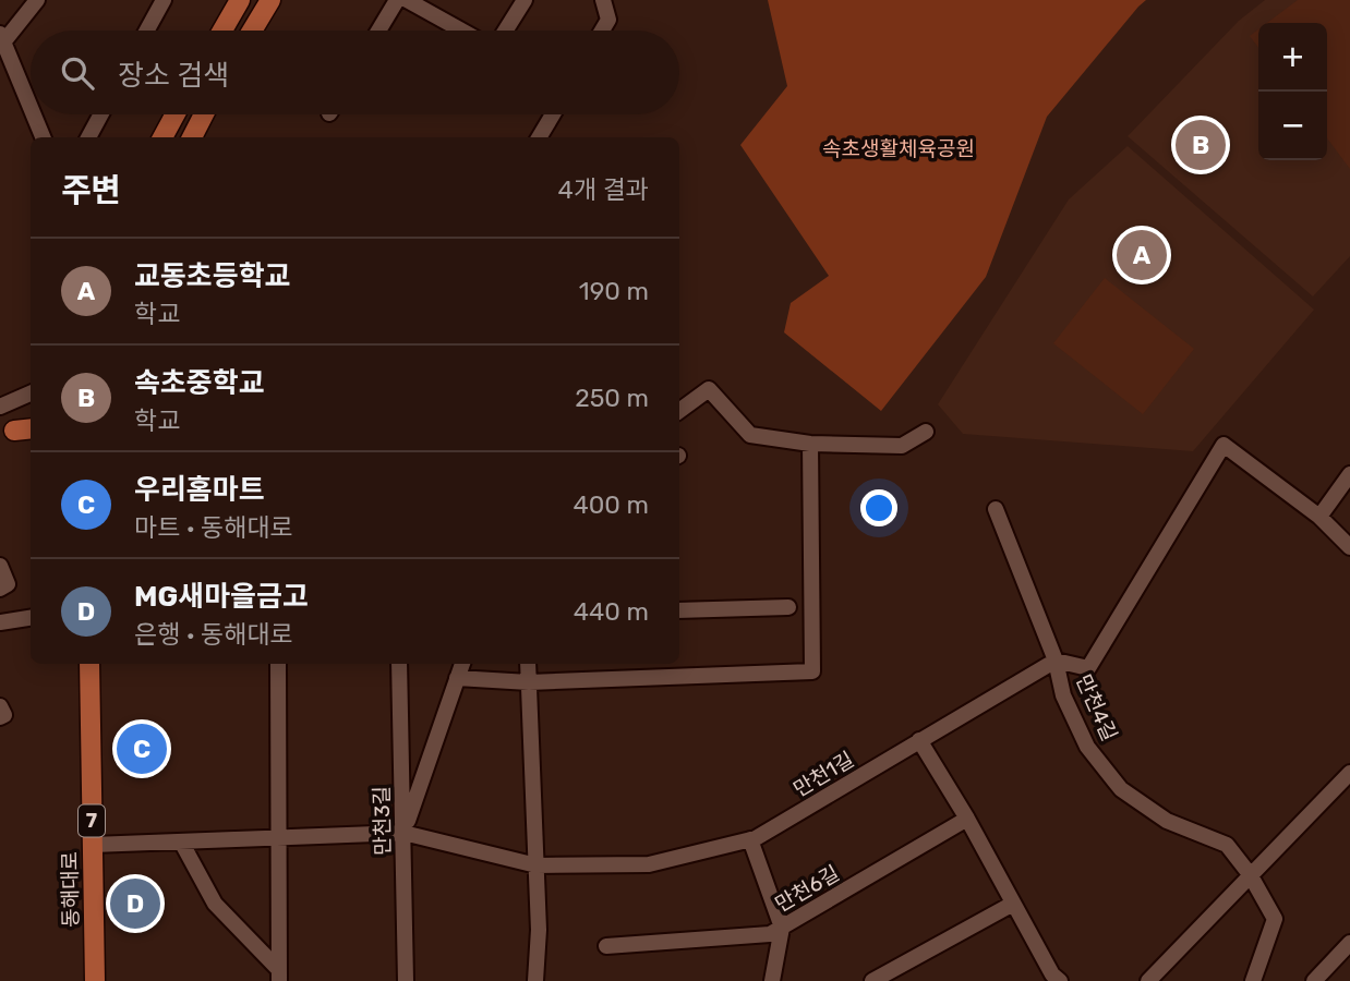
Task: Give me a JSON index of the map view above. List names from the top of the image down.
{
  "streets": {
    "main road": ["7", "동해대로"],
    "street": [
      "만천4길",
      "만천1길",
      "만천3길",
      "만천6길"
    ]
  },
  "crossings": [
    ["만천4길", "만천1길"],
    ["만천1길", "만천3길"],
    ["만천1길", "동해대로"]
  ],
  "parks": ["속초생활체육공원"],
  "page": {
    "map_buttons": ["+", "−"],
    "search": "장소 검색",
    "pins": [
      "B",
      "A",
      "C",
      "D"
    ],
    "heading": ["주변", "4개 결과"],
    "list": [
      {
        "mark": "A",
        "name": "교동초등학교",
        "note": "학교",
        "value": "190 m"
      },
      {
        "mark": "B",
        "name": "속초중학교",
        "note": "학교",
        "value": "250 m"
      },
      {
        "mark": "C",
        "name": "우리홈마트",
        "note": "마트 · 동해대로",
        "value": "400 m"
      },
      {
        "mark": "D",
        "name": "MG새마을금고",
        "note": "은행 · 동해대로",
        "value": "440 m"
      }
    ]
  }
}
